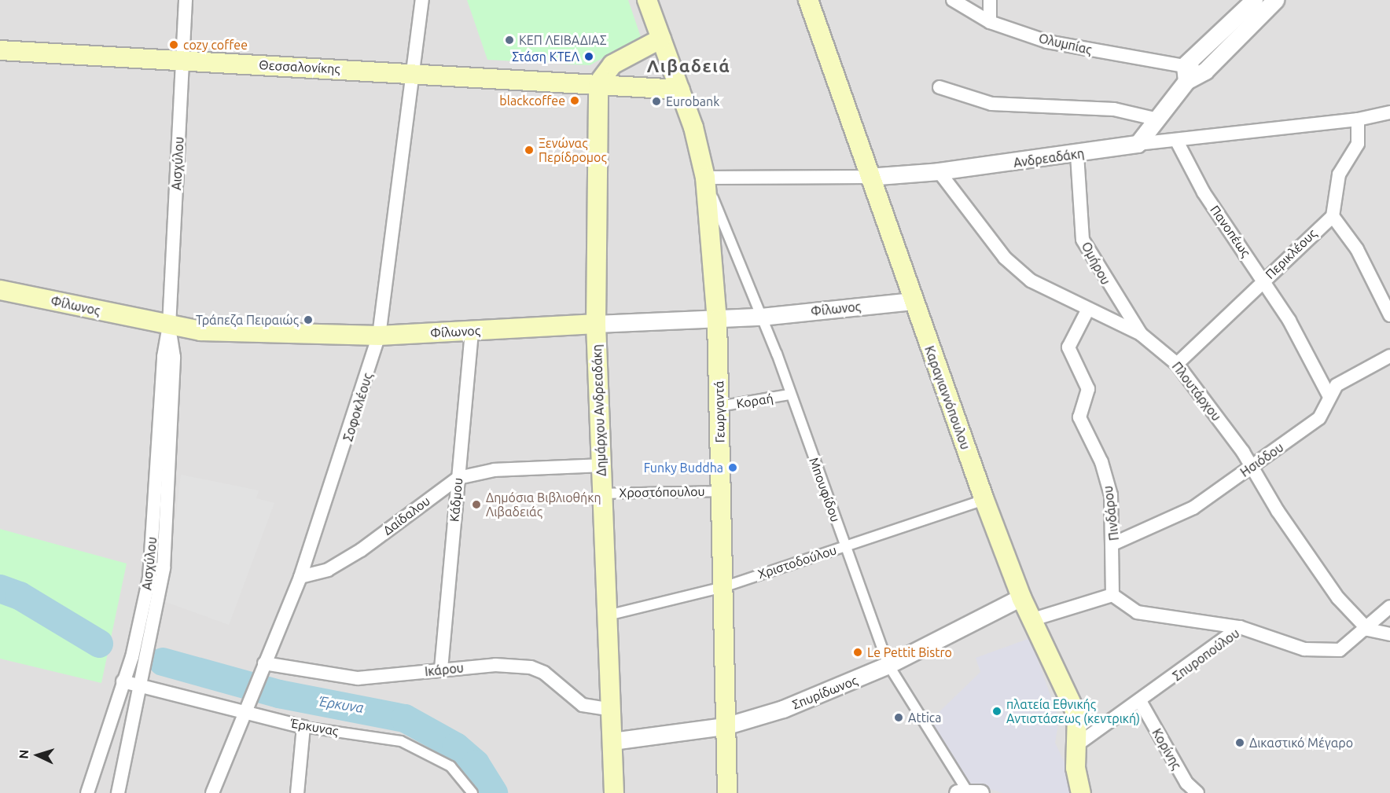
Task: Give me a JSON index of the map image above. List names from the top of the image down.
{
  "streets": {
    "main road": [
      "Θεσσαλονίκης",
      "Φίλωνος",
      "Καραγιαννόπουλου",
      "Δημάρχου Ανδρεαδάκη",
      "Γεωργαντά"
    ],
    "street": [
      "Ολυμπίας",
      "Ανδρεαδάκη",
      "Αισχύλου",
      "Πανοπέως",
      "Περικλέους",
      "Ομήρου",
      "Πλουτάρχου",
      "Κοραή",
      "Σοφοκλέους",
      "Ησιόδου",
      "Μπουφίδου",
      "Χροστόπουλου",
      "Κάδμου",
      "Πινδάρου",
      "Δαίδαλου",
      "Χριστοδούλου",
      "Σπυροπούλου",
      "Ικάρου",
      "Σπυρίδωνος",
      "Έρκυνας",
      "Κορίνης"
    ]
  },
  "crossings": [
    ["Θεσσαλονίκης", "Αισχύλου"],
    ["Θεσσαλονίκης", "Σοφοκλέους"],
    ["Θεσσαλονίκης", "Δημάρχου Ανδρεαδάκη"],
    ["Θεσσαλονίκης", "Γεωργαντά"],
    ["Ανδρεαδάκη", "Πανοπέως"],
    ["Ανδρεαδάκη", "Ομήρου"],
    ["Ανδρεαδάκη", "Πλουτάρχου"],
    ["Ανδρεαδάκη", "Καραγιαννόπουλου"],
    ["Ανδρεαδάκη", "Γεωργαντά"],
    ["Ανδρεαδάκη", "Μπουφίδου"],
    ["Αισχύλου", "Φίλωνος"],
    ["Αισχύλου", "Έρκυνας"],
    ["Πανοπέως", "Περικλέους"],
    ["Πανοπέως", "Ησιόδου"],
    ["Περικλέους", "Πλουτάρχου"],
    ["Ομήρου", "Πλουτάρχου"],
    ["Φίλωνος", "Καραγιαννόπουλου"],
    ["Φίλωνος", "Σοφοκλέους"],
    ["Φίλωνος", "Δημάρχου Ανδρεαδάκη"],
    ["Φίλωνος", "Γεωργαντά"],
    ["Φίλωνος", "Μπουφίδου"],
    ["Φίλωνος", "Κάδμου"],
    ["Πλουτάρχου", "Ησιόδου"],
    ["Πλουτάρχου", "Πινδάρου"],
    ["Πλουτάρχου", "Σπυροπούλου"],
    ["Καραγιαννόπουλου", "Χριστοδούλου"],
    ["Καραγιαννόπουλου", "Σπυροπούλου"],
    ["Καραγιαννόπουλου", "Σπυρίδωνος"],
    ["Κοραή", "Γεωργαντά"],
    ["Κοραή", "Μπουφίδου"],
    ["Σοφοκλέους", "Δαίδαλου"],
    ["Σοφοκλέους", "Ικάρου"],
    ["Σοφοκλέους", "Έρκυνας"],
    ["Δημάρχου Ανδρεαδάκη", "Χροστόπουλου"],
    ["Δημάρχου Ανδρεαδάκη", "Δαίδαλου"],
    ["Δημάρχου Ανδρεαδάκη", "Χριστοδούλου"],
    ["Δημάρχου Ανδρεαδάκη", "Ικάρου"],
    ["Δημάρχου Ανδρεαδάκη", "Σπυρίδωνος"],
    ["Γεωργαντά", "Μπουφίδου"],
    ["Γεωργαντά", "Χροστόπουλου"],
    ["Γεωργαντά", "Χριστοδούλου"],
    ["Γεωργαντά", "Σπυρίδωνος"],
    ["Ησιόδου", "Πινδάρου"],
    ["Μπουφίδου", "Χριστοδούλου"],
    ["Μπουφίδου", "Σπυρίδωνος"],
    ["Κάδμου", "Δαίδαλου"],
    ["Κάδμου", "Ικάρου"],
    ["Σπυροπούλου", "Κορίνης"]
  ],
  "districts": ["Λιβαδειά"],
  "water": ["Έρκυνα"],
  "places": [
    "ΚΕΠ ΛΕΙΒΑΔΙΑΣ",
    "cozy coffee",
    "Στάση ΚΤΕΛ",
    "blackcoffee",
    "Eurobank",
    "Ξενώνας Περίδρομος",
    "Τράπεζα Πειραιώς",
    "Funky Buddha",
    "Δημόσια Βιβλιοθήκη Λιβαδειάς",
    "Le Pettit Bistro",
    "πλατεία Εθνικής Αντιστάσεως (κεντρική)",
    "Attica",
    "Δικαστικό Μέγαρο"
  ],
  "north": "left"
}
